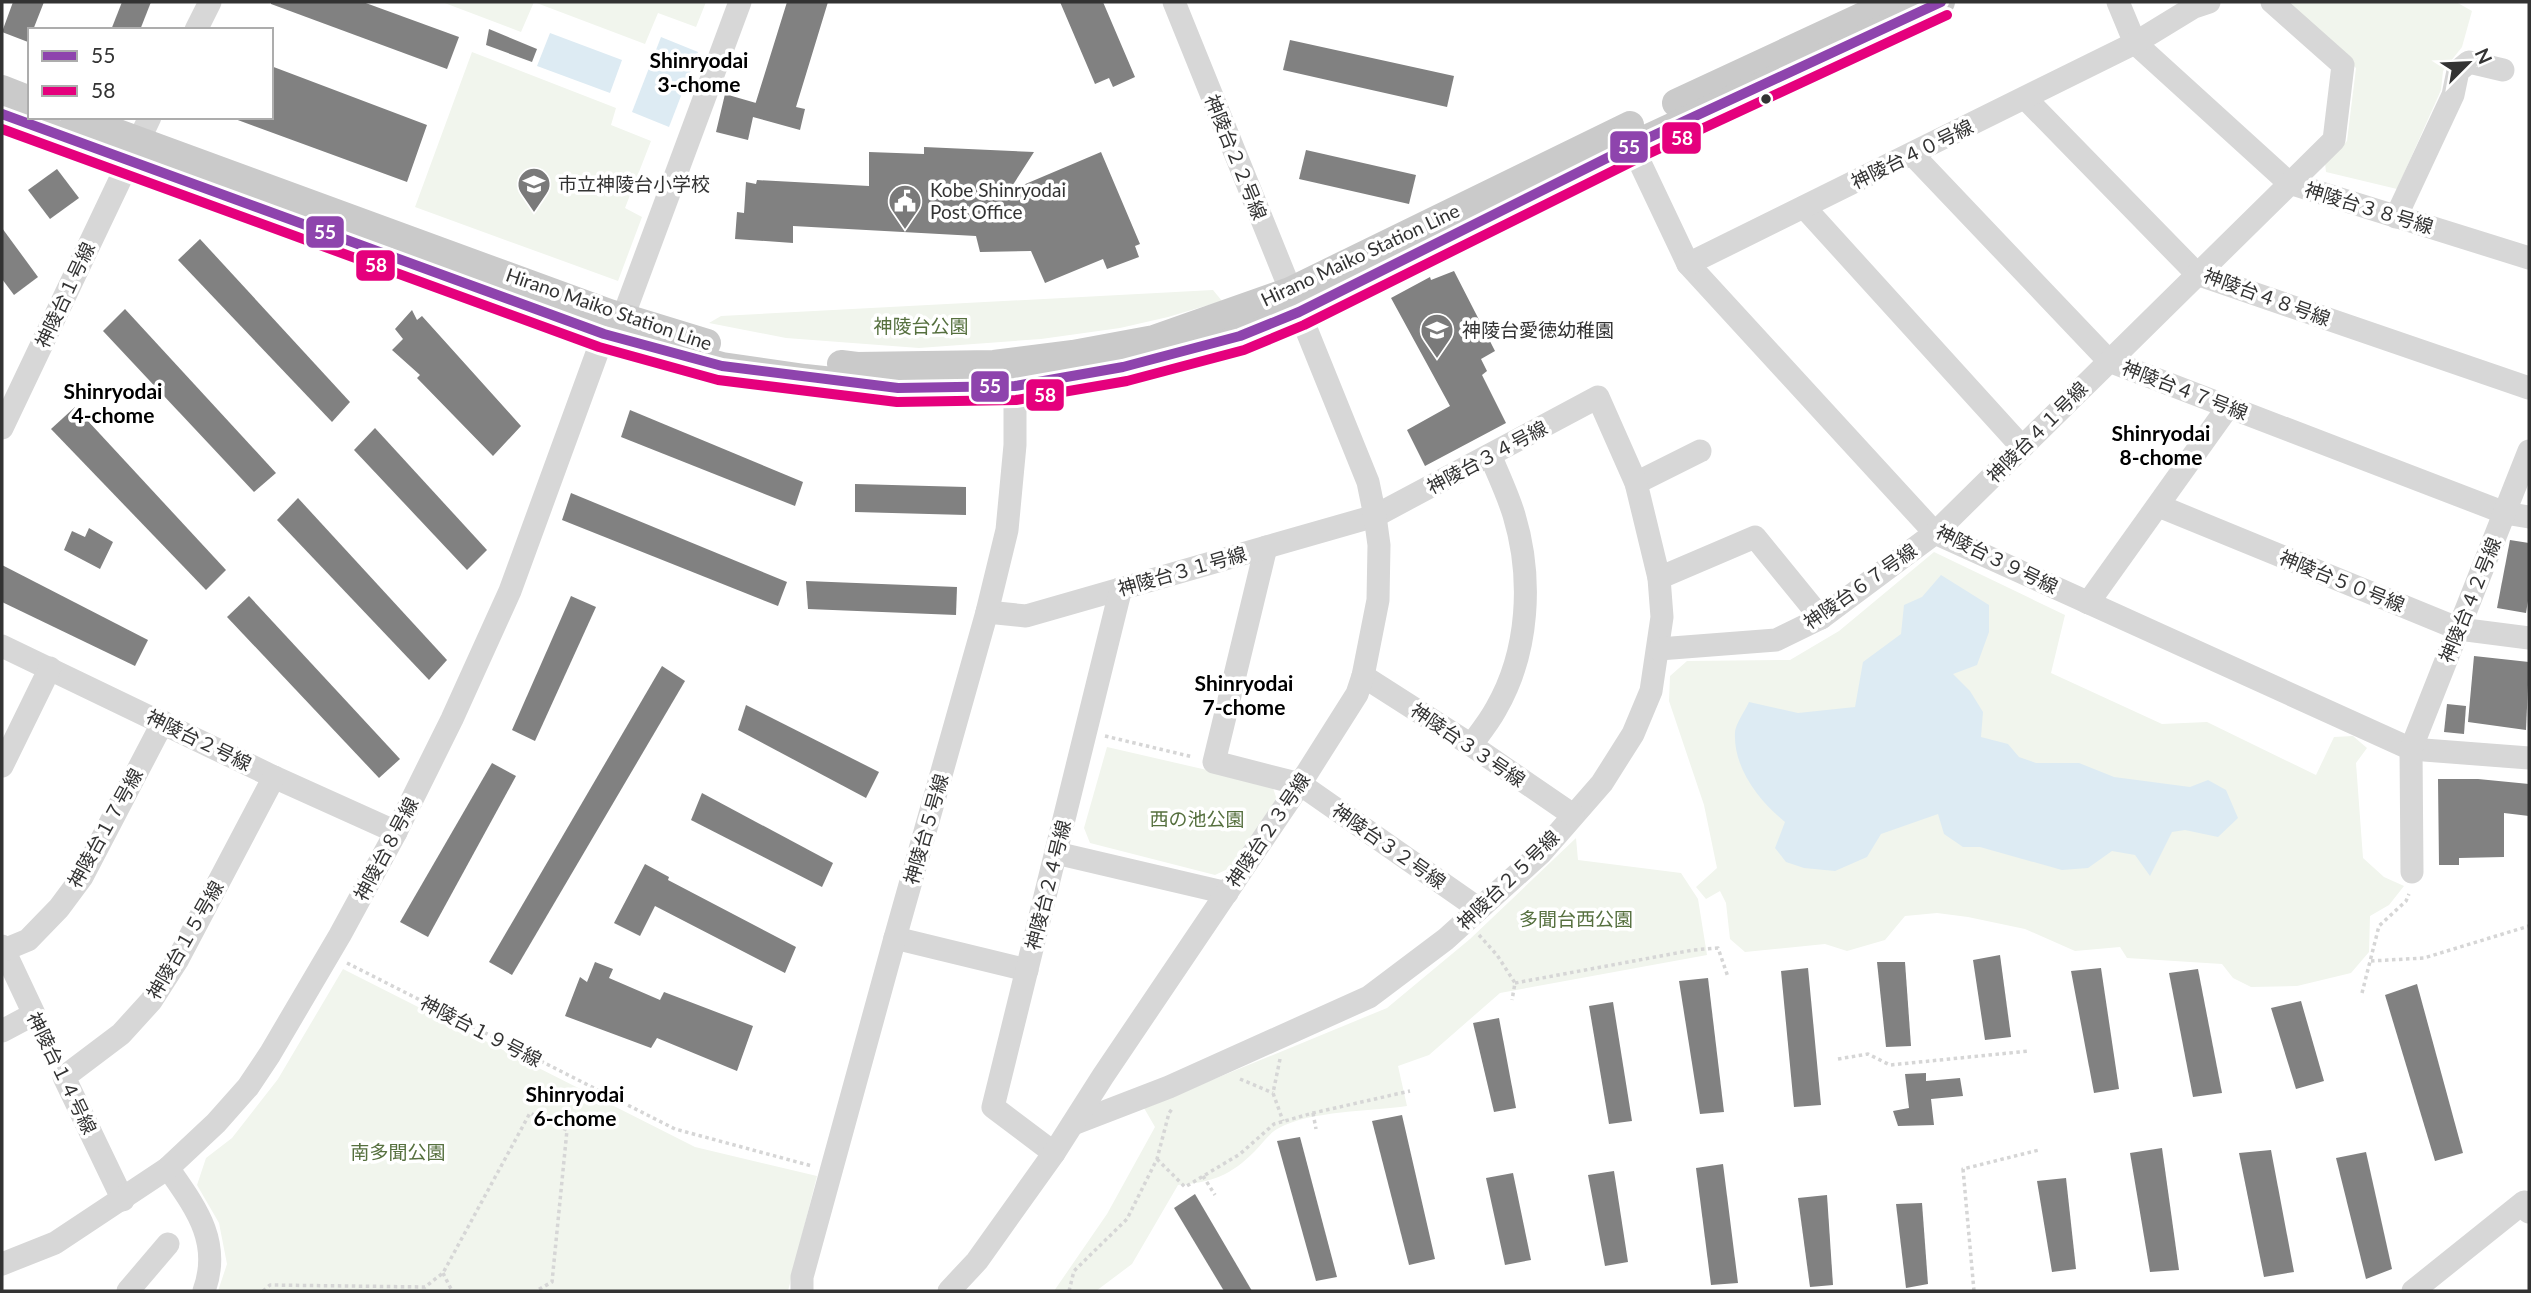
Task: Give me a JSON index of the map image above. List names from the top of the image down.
{
  "streets": {
    "main road": ["Hirano Maiko Station Line"],
    "street": [
      "神陵台４０号線",
      "神陵台２２号線",
      "神陵台３８号線",
      "神陵台１号線",
      "神陵台４８号線",
      "神陵台４７号線",
      "神陵台４１号線",
      "神陵台３４号線",
      "神陵台３９号線",
      "神陵台３１号線",
      "神陵台５０号線",
      "神陵台６７号線",
      "神陵台４２号線",
      "神陵台２号線",
      "神陵台３３号線",
      "神陵台１７号線",
      "神陵台５号線",
      "神陵台２３号線",
      "神陵台３２号線",
      "神陵台８号線",
      "神陵台２５号線",
      "神陵台２４号線",
      "神陵台１５号線",
      "神陵台１４号線"
    ],
    "path": ["神陵台１９号線"]
  },
  "crossings": [
    ["神陵台４０号線", "神陵台３８号線"],
    ["神陵台４０号線", "神陵台４８号線"],
    ["神陵台４０号線", "神陵台４７号線"],
    ["神陵台４０号線", "神陵台３９号線"],
    ["神陵台２２号線", "Hirano Maiko Station Line"],
    ["神陵台２２号線", "神陵台２３号線"],
    ["神陵台３８号線", "神陵台４１号線"],
    ["Hirano Maiko Station Line", "神陵台１号線"],
    ["Hirano Maiko Station Line", "神陵台３９号線"],
    ["Hirano Maiko Station Line", "神陵台５号線"],
    ["Hirano Maiko Station Line", "神陵台２３号線"],
    ["Hirano Maiko Station Line", "神陵台８号線"],
    ["神陵台４８号線", "神陵台４１号線"],
    ["神陵台４７号線", "神陵台４１号線"],
    ["神陵台４７号線", "神陵台４２号線"],
    ["神陵台４１号線", "神陵台３９号線"],
    ["神陵台４１号線", "神陵台６７号線"],
    ["神陵台３４号線", "神陵台３１号線"],
    ["神陵台３４号線", "神陵台２３号線"],
    ["神陵台３４号線", "神陵台２５号線"],
    ["神陵台３９号線", "神陵台６７号線"],
    ["神陵台３９号線", "神陵台４２号線"],
    ["神陵台３１号線", "神陵台５号線"],
    ["神陵台３１号線", "神陵台２３号線"],
    ["神陵台３１号線", "神陵台２４号線"],
    ["神陵台５０号線", "神陵台４２号線"],
    ["神陵台６７号線", "神陵台２５号線"],
    ["神陵台２号線", "神陵台１７号線"],
    ["神陵台２号線", "神陵台８号線"],
    ["神陵台２号線", "神陵台１５号線"],
    ["神陵台３３号線", "神陵台２３号線"],
    ["神陵台３３号線", "神陵台２５号線"],
    ["神陵台１７号線", "神陵台１４号線"],
    ["神陵台５号線", "神陵台１９号線"],
    ["神陵台２３号線", "神陵台３２号線"],
    ["神陵台２３号線", "神陵台２５号線"],
    ["神陵台２３号線", "神陵台２４号線"],
    ["神陵台３２号線", "神陵台２５号線"],
    ["神陵台８号線", "神陵台１９号線"],
    ["神陵台８号線", "神陵台１４号線"],
    ["神陵台１５号線", "神陵台１４号線"]
  ],
  "districts": [
    "Shinryodai 3-chome",
    "Shinryodai 4-chome",
    "Shinryodai 8-chome",
    "Shinryodai 7-chome",
    "Shinryodai 6-chome"
  ],
  "parks": [
    "神陵台公園",
    "西の池公園",
    "多聞台西公園",
    "南多聞公園"
  ],
  "places": {
    "school or university": ["市立神陵台小学校", "神陵台愛徳幼稚園"],
    "public building": ["Kobe Shinryodai Post Office"]
  },
  "lines": ["transit line 55", "transit line 58"],
  "legend": ["55", "58"],
  "north": "top right"
}
